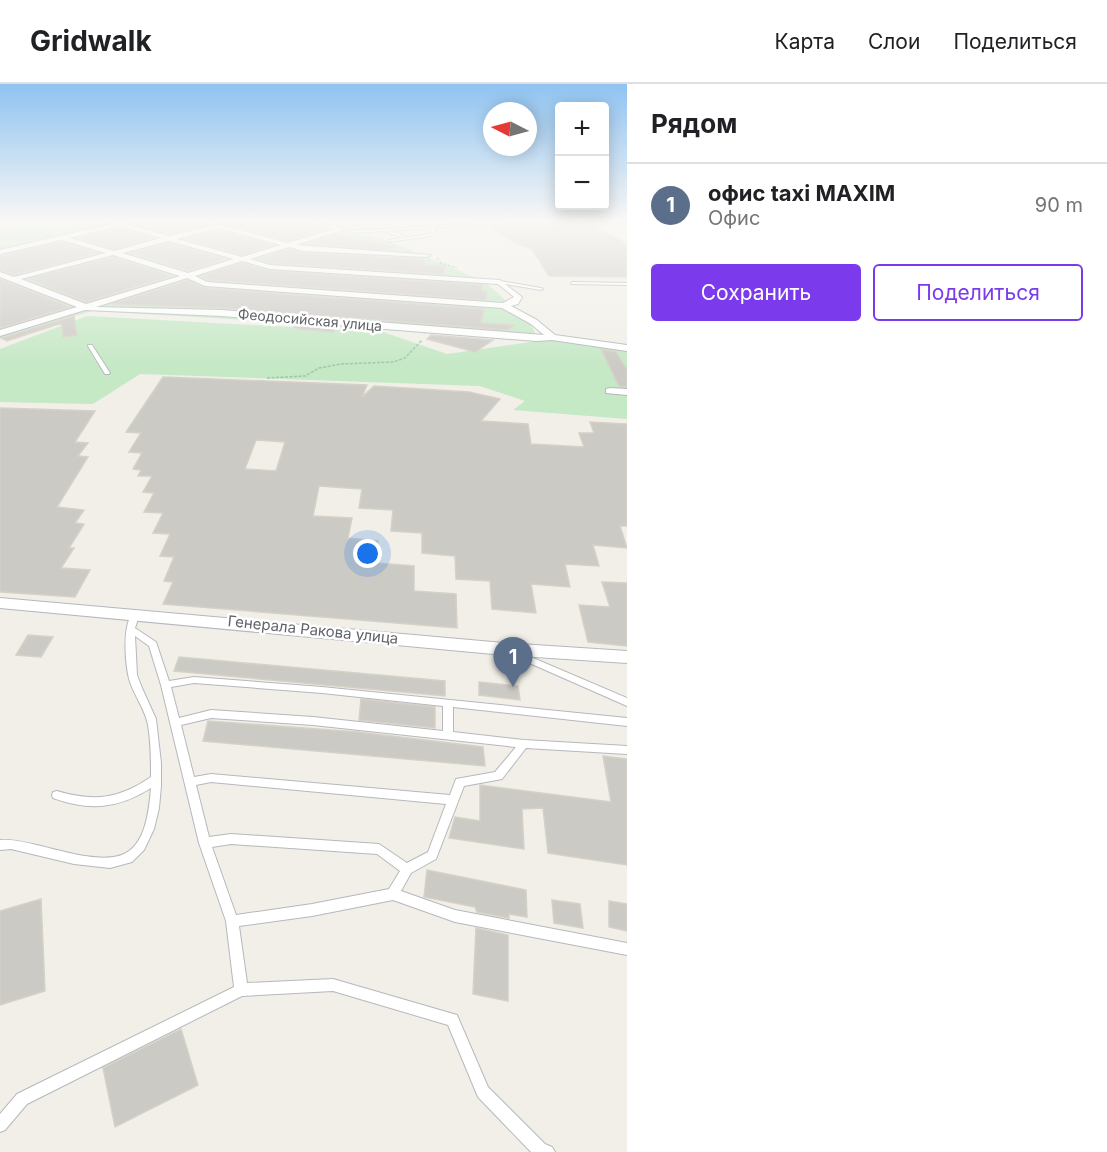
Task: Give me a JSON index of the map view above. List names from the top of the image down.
{
  "streets": {
    "street": ["Феодосийская улица", "Генерала Ракова улица"]
  },
  "north": "left",
  "page": {
    "header": "Gridwalk",
    "nav": ["Карта", "Слои", "Поделиться"],
    "heading": "Рядом",
    "map_buttons": ["+", "−"],
    "list": [
      {
        "mark": "1",
        "name": "офис taxi MAXIM",
        "note": "Офис",
        "value": "90 m"
      }
    ],
    "buttons": ["Сохранить", "Поделиться"],
    "pins": "1"
  }
}
